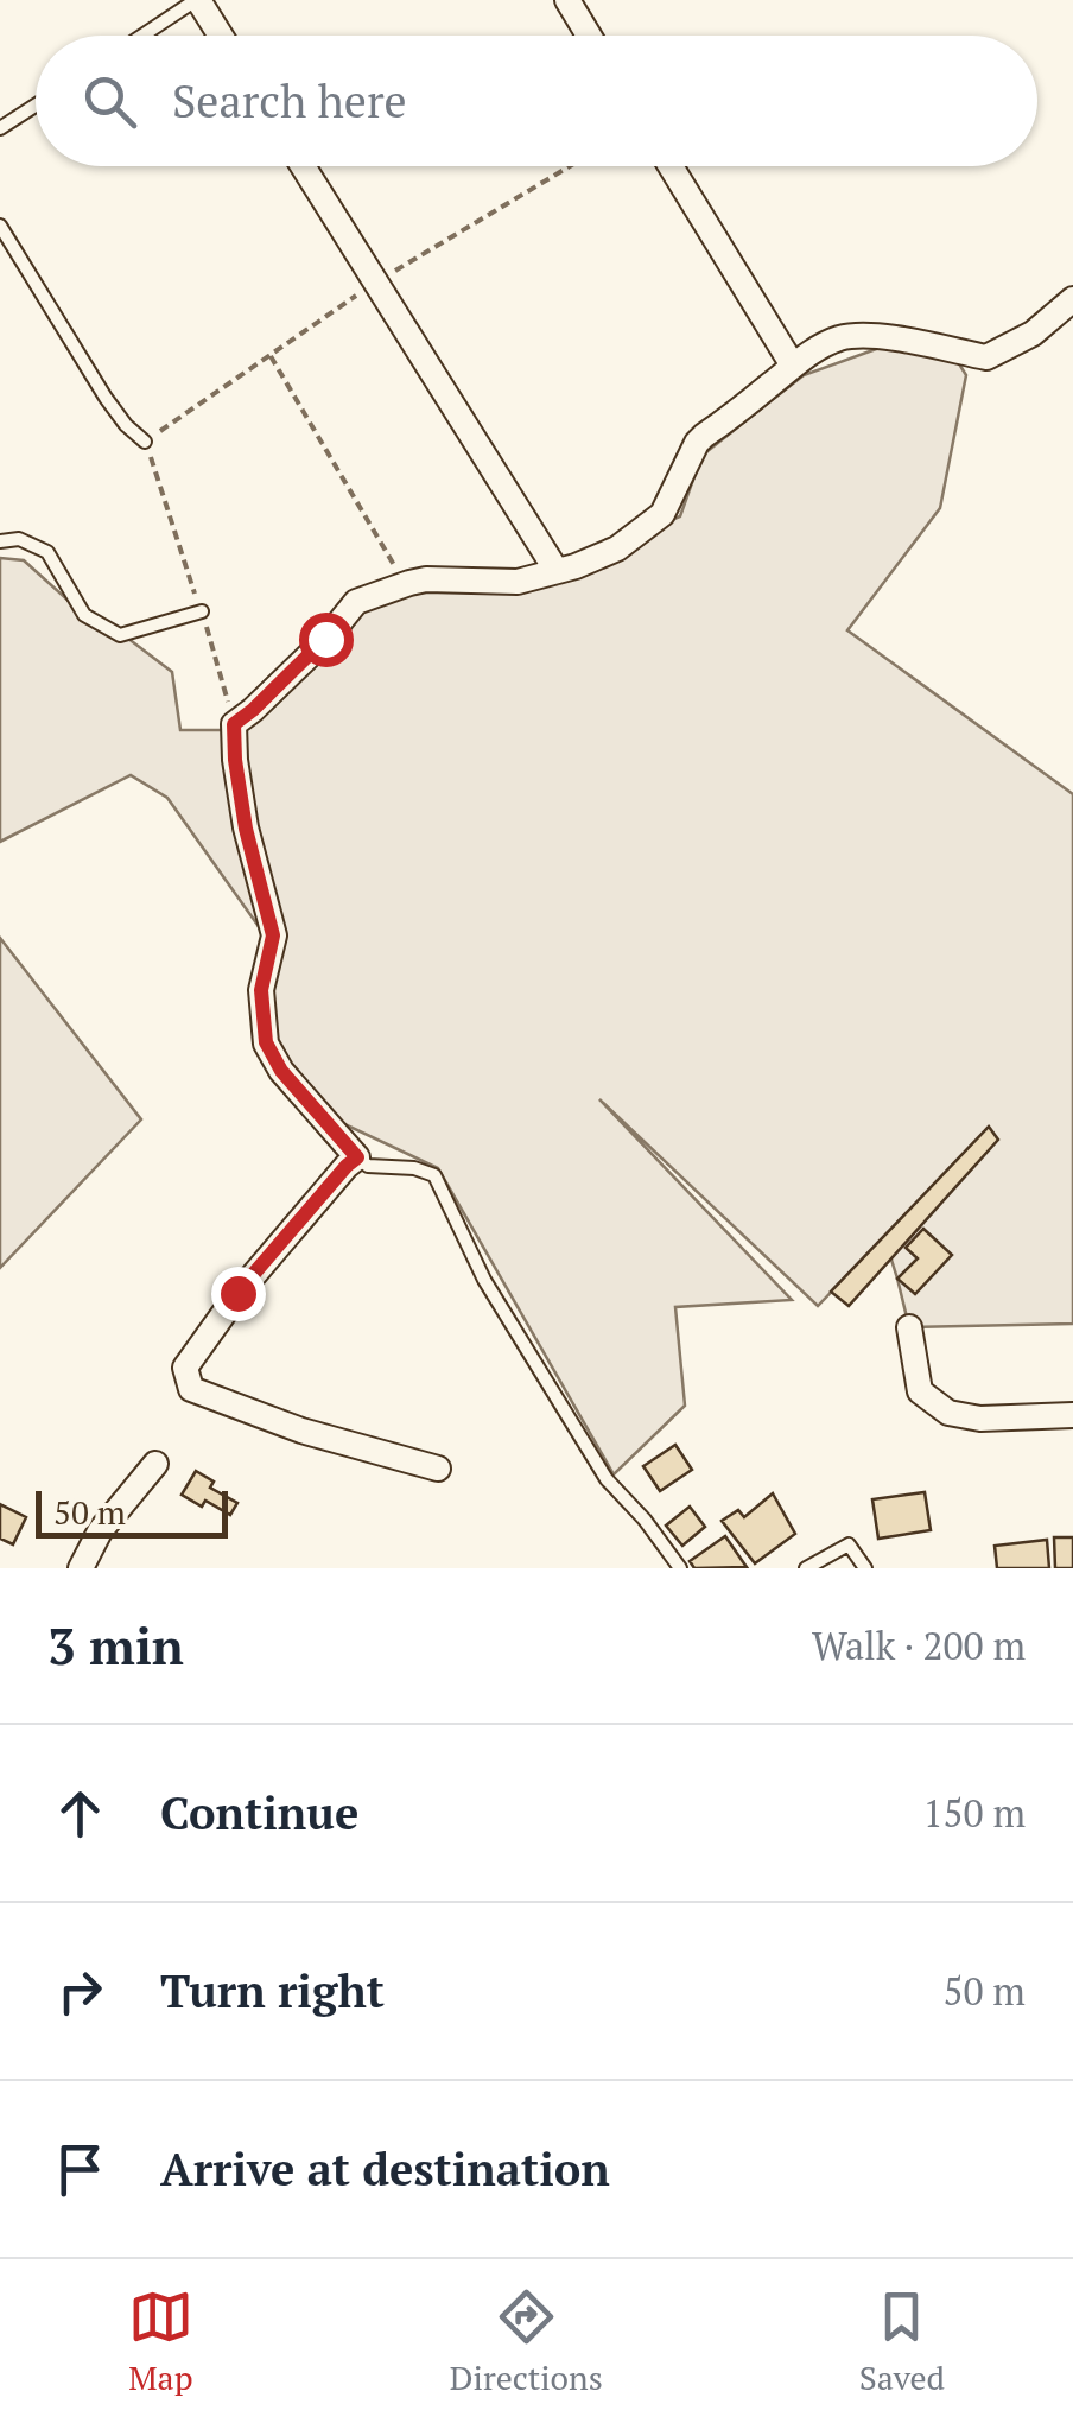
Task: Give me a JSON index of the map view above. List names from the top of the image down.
{
  "scale_bar": "50 m",
  "page": {
    "search": "Search here",
    "scale": "50 m",
    "heading": ["3 min", "Walk · 200 m"],
    "list": [
      ["Continue", "150 m"],
      ["Turn right", "50 m"],
      "Arrive at destination"
    ],
    "nav": ["Map", "Directions", "Saved"]
  }
}
